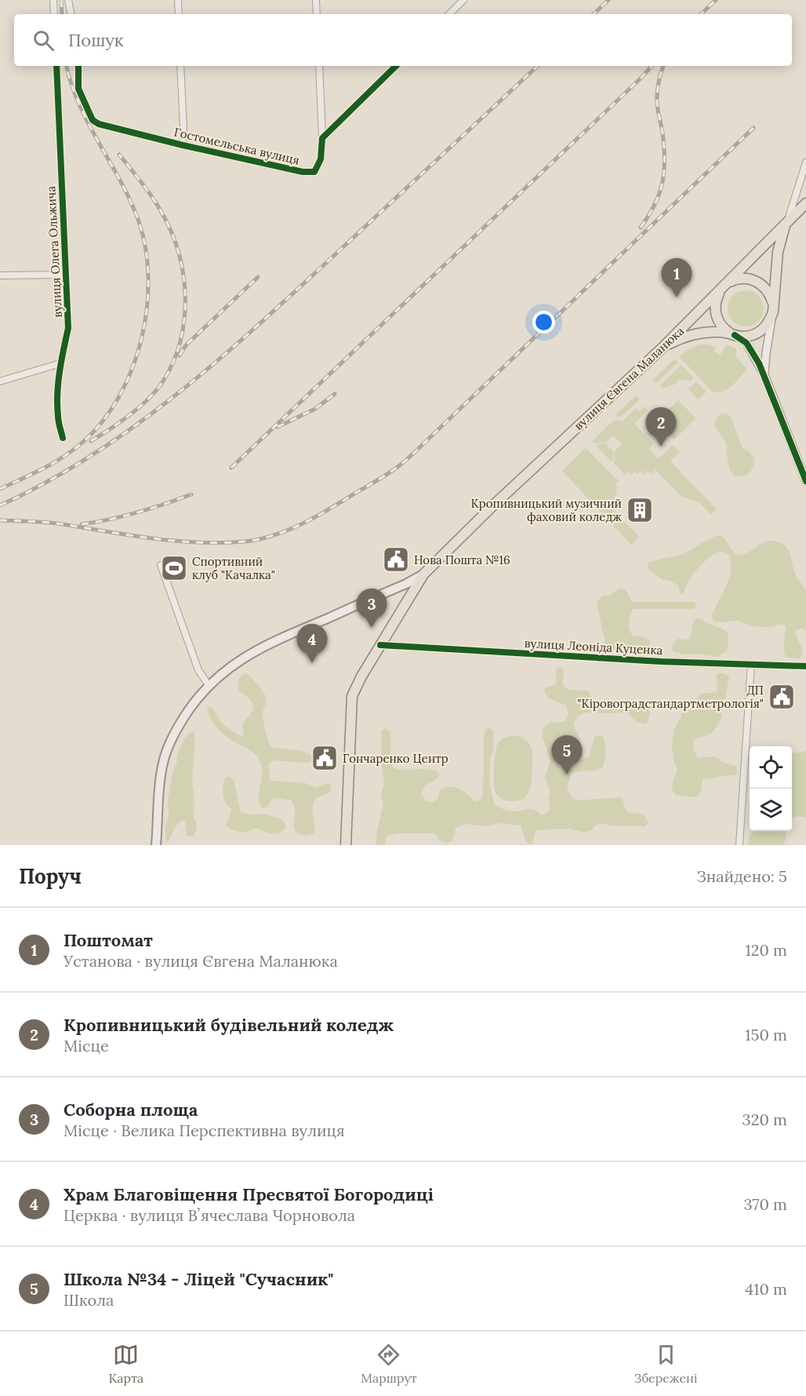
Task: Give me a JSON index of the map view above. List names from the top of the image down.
{
  "streets": {
    "main road": ["вулиця Євгена Маланюка"],
    "street": ["Гостомельська вулиця", "вулиця Олега Ольжича", "вулиця Леоніда Куценка"]
  },
  "crossings": [
    ["вулиця Євгена Маланюка", "вулиця Леоніда Куценка"]
  ],
  "places": {
    "building": ["Кропивницький музичний фаховий коледж"],
    "public building": ["Нова Пошта №16", "ДП \"Кіровоградстандартметрологія\"", "Гончаренко Центр"],
    "sports": ["Спортивний клуб \"Качалка\""]
  },
  "page": {
    "search": "Пошук",
    "pins": [
      "1",
      "2",
      "3",
      "4",
      "5"
    ],
    "heading": ["Поруч", "Знайдено: 5"],
    "list": [
      {
        "mark": "1",
        "name": "Поштомат",
        "note": "Установа · вулиця Євгена Маланюка",
        "value": "120 m"
      },
      {
        "mark": "2",
        "name": "Кропивницький будівельний коледж",
        "note": "Місце",
        "value": "150 m"
      },
      {
        "mark": "3",
        "name": "Соборна площа",
        "note": "Місце · Велика Перспективна вулиця",
        "value": "320 m"
      },
      {
        "mark": "4",
        "name": "Храм Благовіщення Пресвятої Богородиці",
        "note": "Церква · вулиця Вʼячеслава Чорновола",
        "value": "370 m"
      },
      {
        "mark": "5",
        "name": "Школа №34 - Ліцей \"Сучасник\"",
        "note": "Школа",
        "value": "410 m"
      }
    ],
    "nav": ["Карта", "Маршрут", "Збережені"]
  }
}
